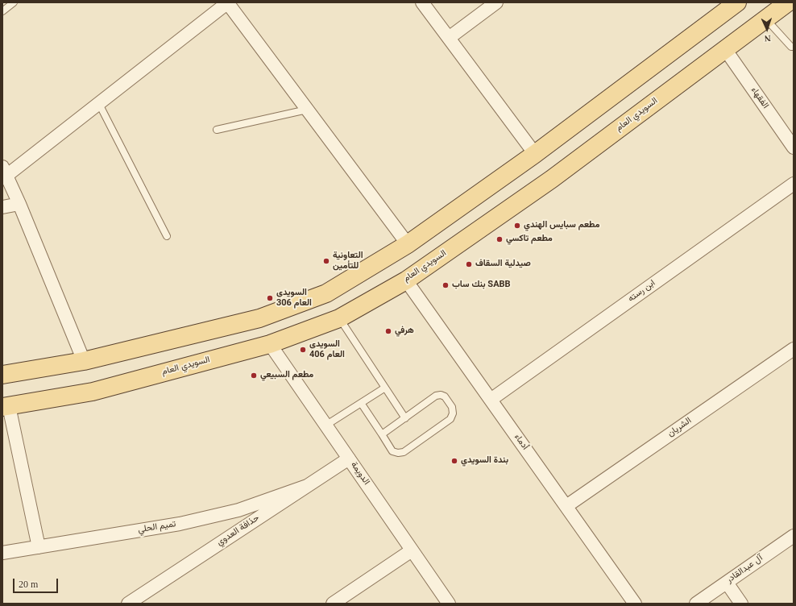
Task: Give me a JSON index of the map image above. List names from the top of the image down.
{
  "streets": {
    "main road": ["السويدي العام"],
    "street": [
      "الفقهاء",
      "ابن رسته",
      "الشريان",
      "أدماء",
      "الدويمة",
      "تميم الحلي",
      "حذافة العدوي",
      "آل عبدالقادر"
    ]
  },
  "crossings": [
    ["الفقهاء", "السويدي العام"],
    ["السويدي العام", "أدماء"],
    ["السويدي العام", "الدويمة"],
    ["ابن رسته", "أدماء"],
    ["الشريان", "أدماء"],
    ["الدويمة", "حذافة العدوي"],
    ["تميم الحلي", "حذافة العدوي"]
  ],
  "places": [
    "مطعم سبايس الهندي",
    "مطعم تاكسي",
    "التعاونية للتأمين",
    "صيدلية السقاف",
    "بنك ساب SABB",
    "السويدي العام 306",
    "هرفي",
    "السويدي العام 406",
    "مطعم السبيعي",
    "بندة السويدي"
  ],
  "scale_bar": "20 m",
  "north": "bottom"
}
